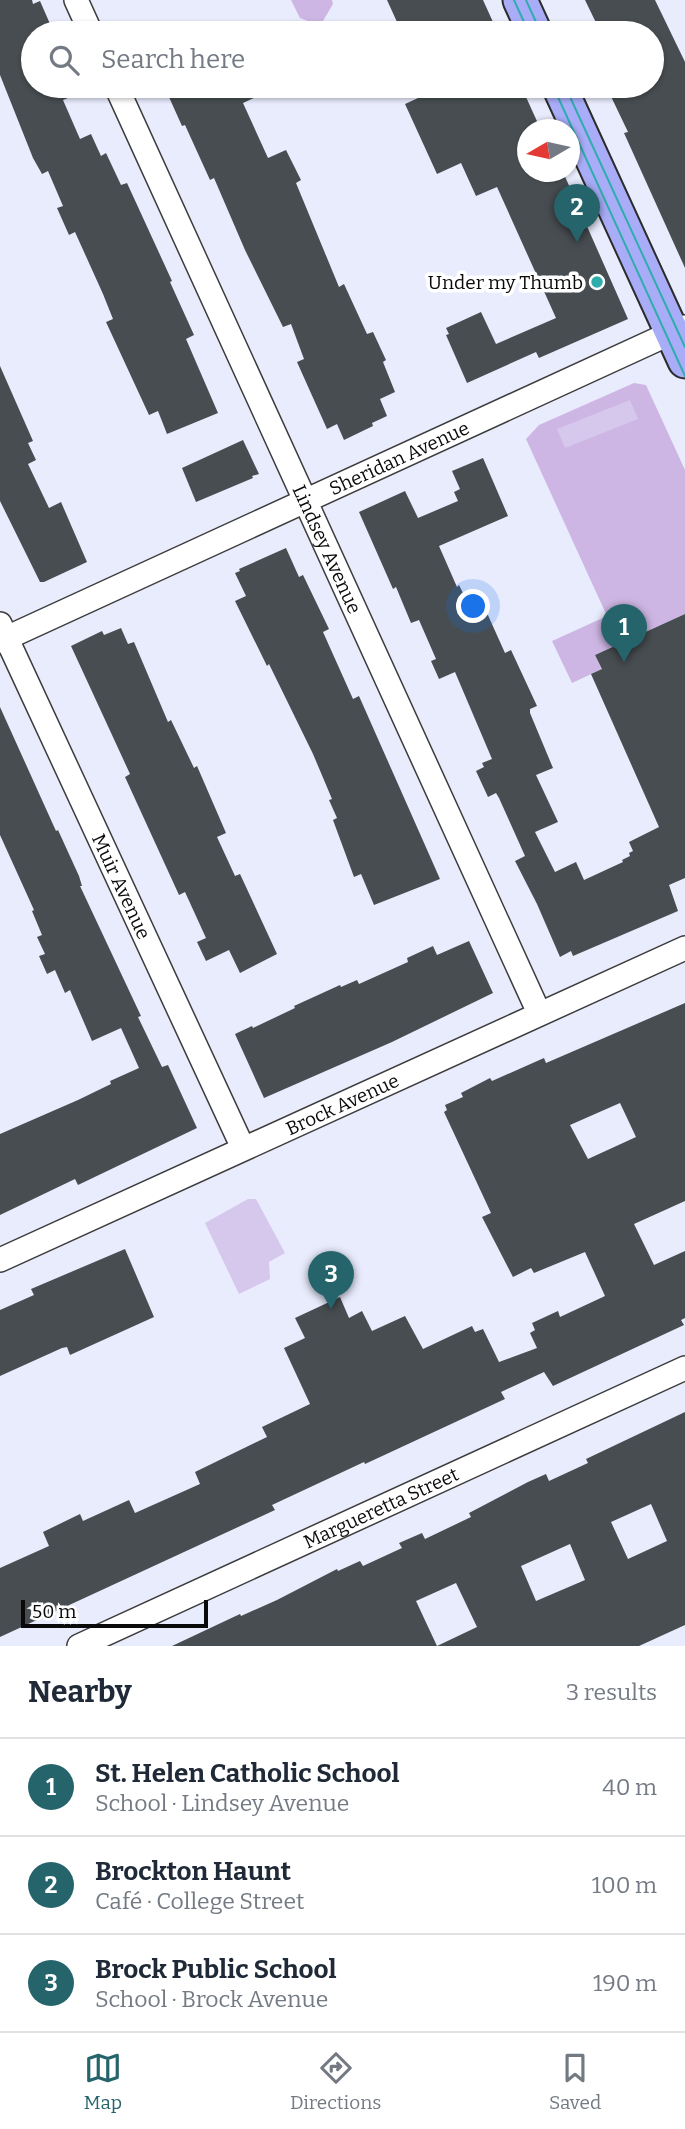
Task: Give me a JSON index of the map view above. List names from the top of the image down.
{
  "streets": {
    "street": [
      "Sheridan Avenue",
      "Lindsey Avenue",
      "Muir Avenue",
      "Brock Avenue",
      "Margueretta Street"
    ]
  },
  "crossings": [
    ["Sheridan Avenue", "Lindsey Avenue"],
    ["Sheridan Avenue", "Muir Avenue"],
    ["Lindsey Avenue", "Brock Avenue"],
    ["Muir Avenue", "Brock Avenue"]
  ],
  "places": ["Under my Thumb"],
  "scale_bar": "50 m",
  "north": "left",
  "page": {
    "search": "Search here",
    "pins": ["2", "1", "3"],
    "scale": "50 m",
    "heading": ["Nearby", "3 results"],
    "list": [
      {
        "mark": "1",
        "name": "St. Helen Catholic School",
        "note": "School · Lindsey Avenue",
        "value": "40 m"
      },
      {
        "mark": "2",
        "name": "Brockton Haunt",
        "note": "Café · College Street",
        "value": "100 m"
      },
      {
        "mark": "3",
        "name": "Brock Public School",
        "note": "School · Brock Avenue",
        "value": "190 m"
      }
    ],
    "nav": ["Map", "Directions", "Saved"]
  }
}
